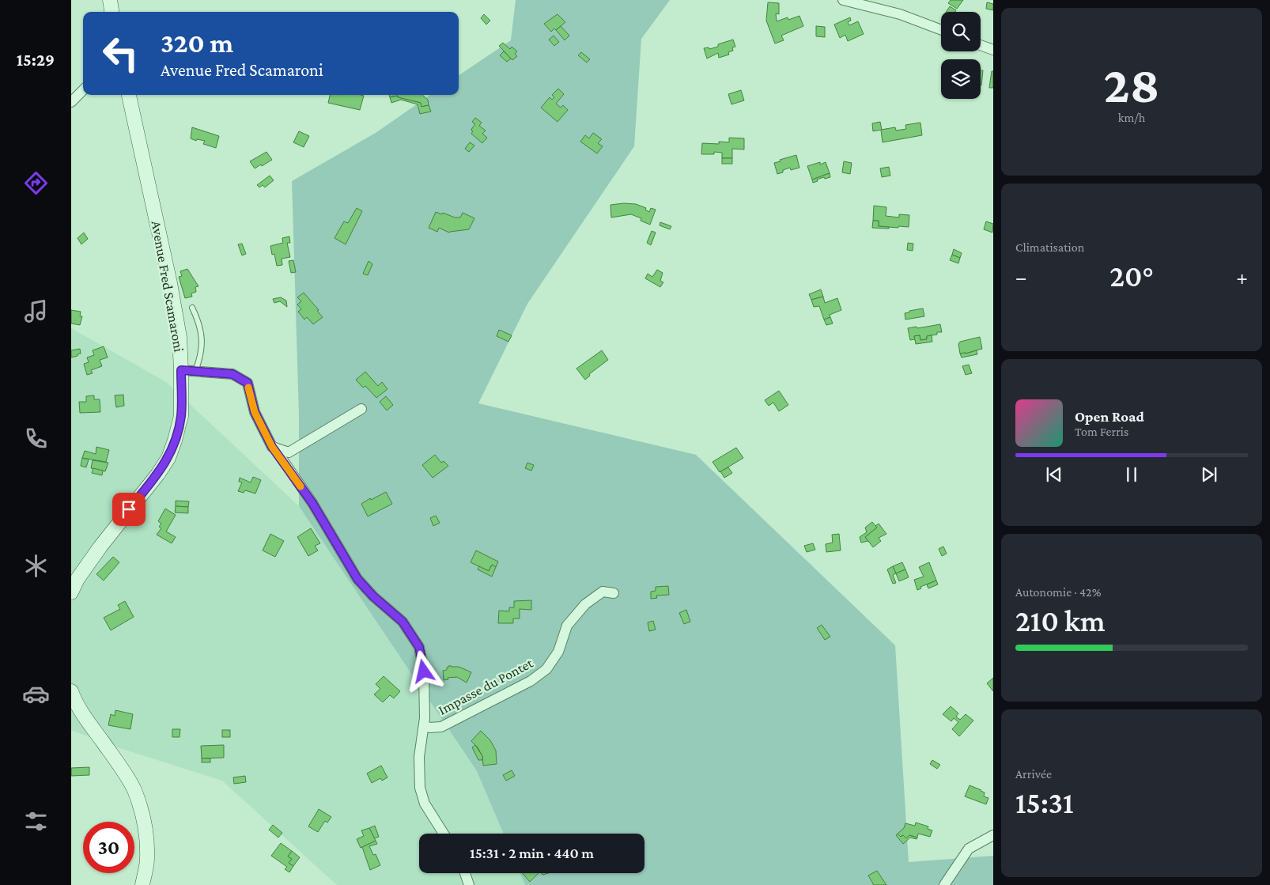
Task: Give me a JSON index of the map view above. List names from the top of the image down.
{
  "streets": {
    "main road": ["Avenue Fred Scamaroni"],
    "street": ["Impasse du Pontet"]
  },
  "crossings": [
    ["Avenue Fred Scamaroni", "Impasse du Pontet"]
  ],
  "page": {
    "tabs": "15:29",
    "tile": [
      ["28", "km/h"],
      "Climatisation",
      ["Autonomie · 42%", "210 km"],
      ["Arrivée", "15:31"]
    ],
    "turn": ["320 m", "Avenue Fred Scamaroni"],
    "heat": ["−", "20°", "+"],
    "song": ["Open Road", "Tom Ferris"],
    "limit": "30",
    "trip": "15:31 · 2 min · 440 m"
  }
}
